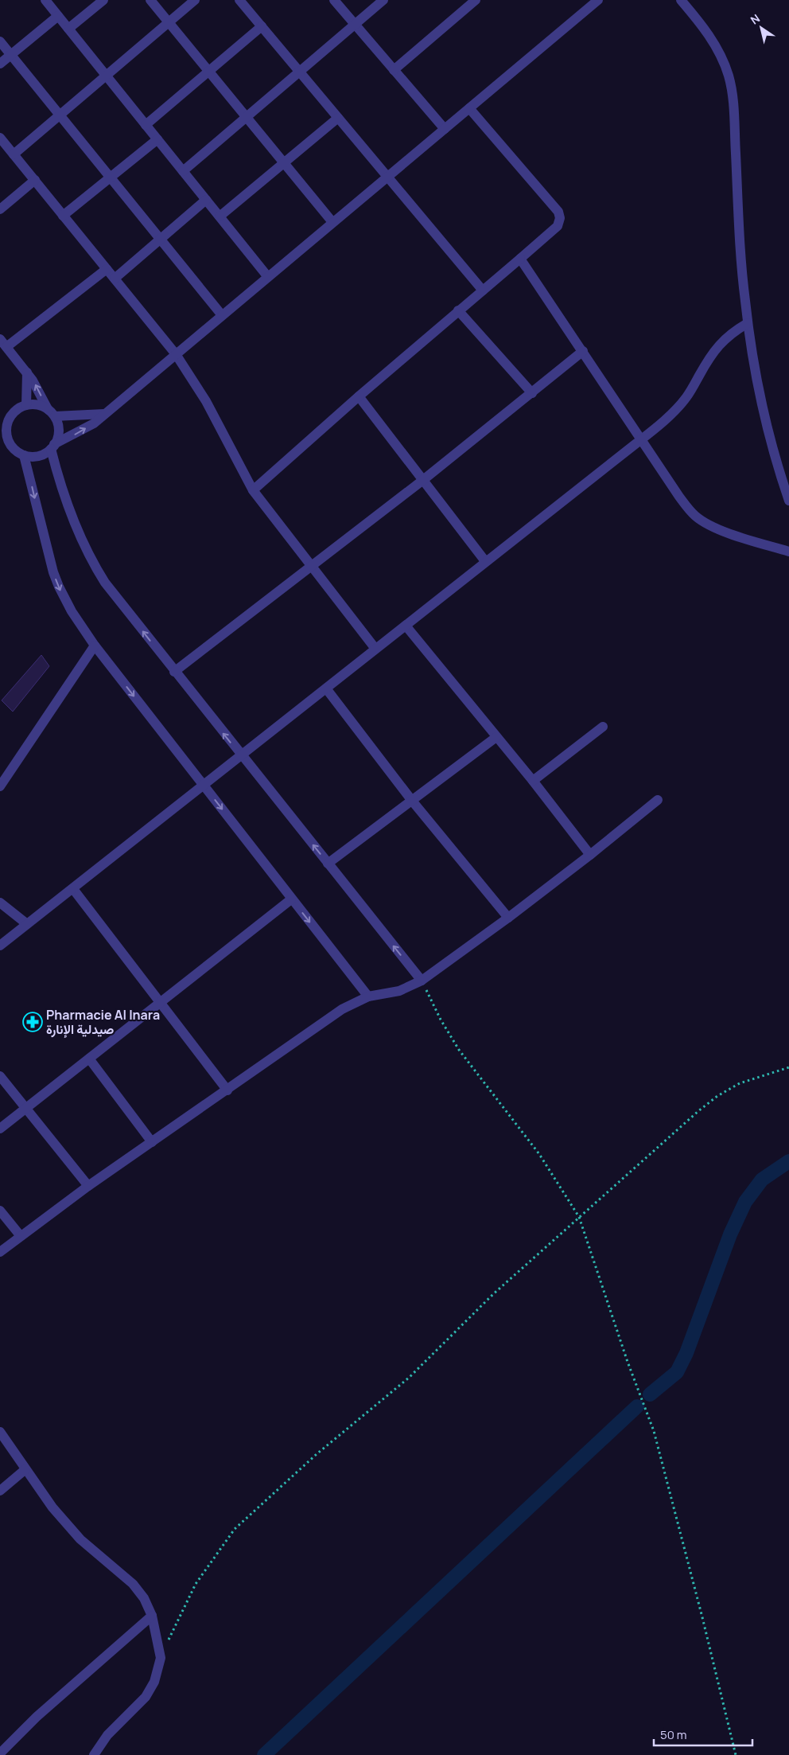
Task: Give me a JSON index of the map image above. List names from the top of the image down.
{
  "places": {
    "pharmacy": ["Pharmacie Al Inara صيدلية الإنارة"]
  },
  "scale_bar": "50 m",
  "north": "top left"
}
